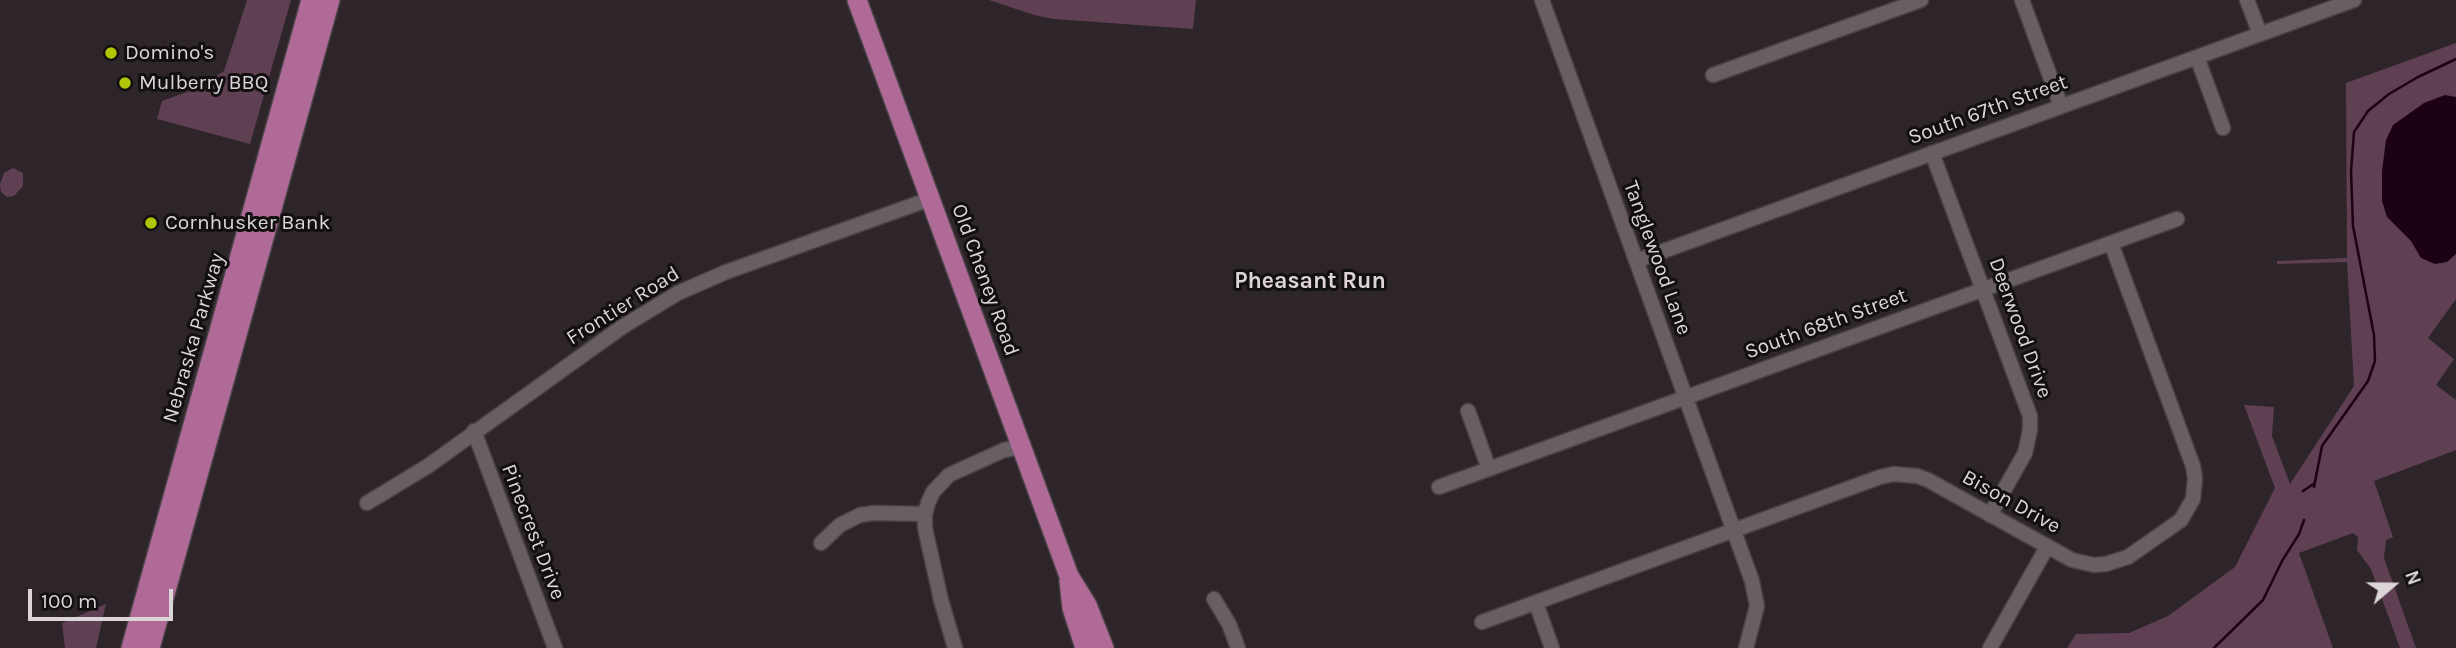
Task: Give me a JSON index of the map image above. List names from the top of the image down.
{
  "streets": {
    "main road": ["Old Cheney Road", "Nebraska Parkway"],
    "street": [
      "South 67th Street",
      "Tanglewood Lane",
      "Frontier Road",
      "South 68th Street",
      "Deerwood Drive",
      "Bison Drive",
      "Pinecrest Drive"
    ]
  },
  "crossings": [
    ["South 67th Street", "Tanglewood Lane"],
    ["South 67th Street", "Deerwood Drive"],
    ["Tanglewood Lane", "South 68th Street"],
    ["Tanglewood Lane", "Bison Drive"],
    ["Old Cheney Road", "Frontier Road"],
    ["Frontier Road", "Pinecrest Drive"],
    ["South 68th Street", "Deerwood Drive"],
    ["South 68th Street", "Bison Drive"],
    ["Deerwood Drive", "Bison Drive"]
  ],
  "districts": ["Pheasant Run"],
  "places": ["Domino's", "Mulberry BBQ", "Cornhusker Bank"],
  "scale_bar": "100 m",
  "north": "right"
}
